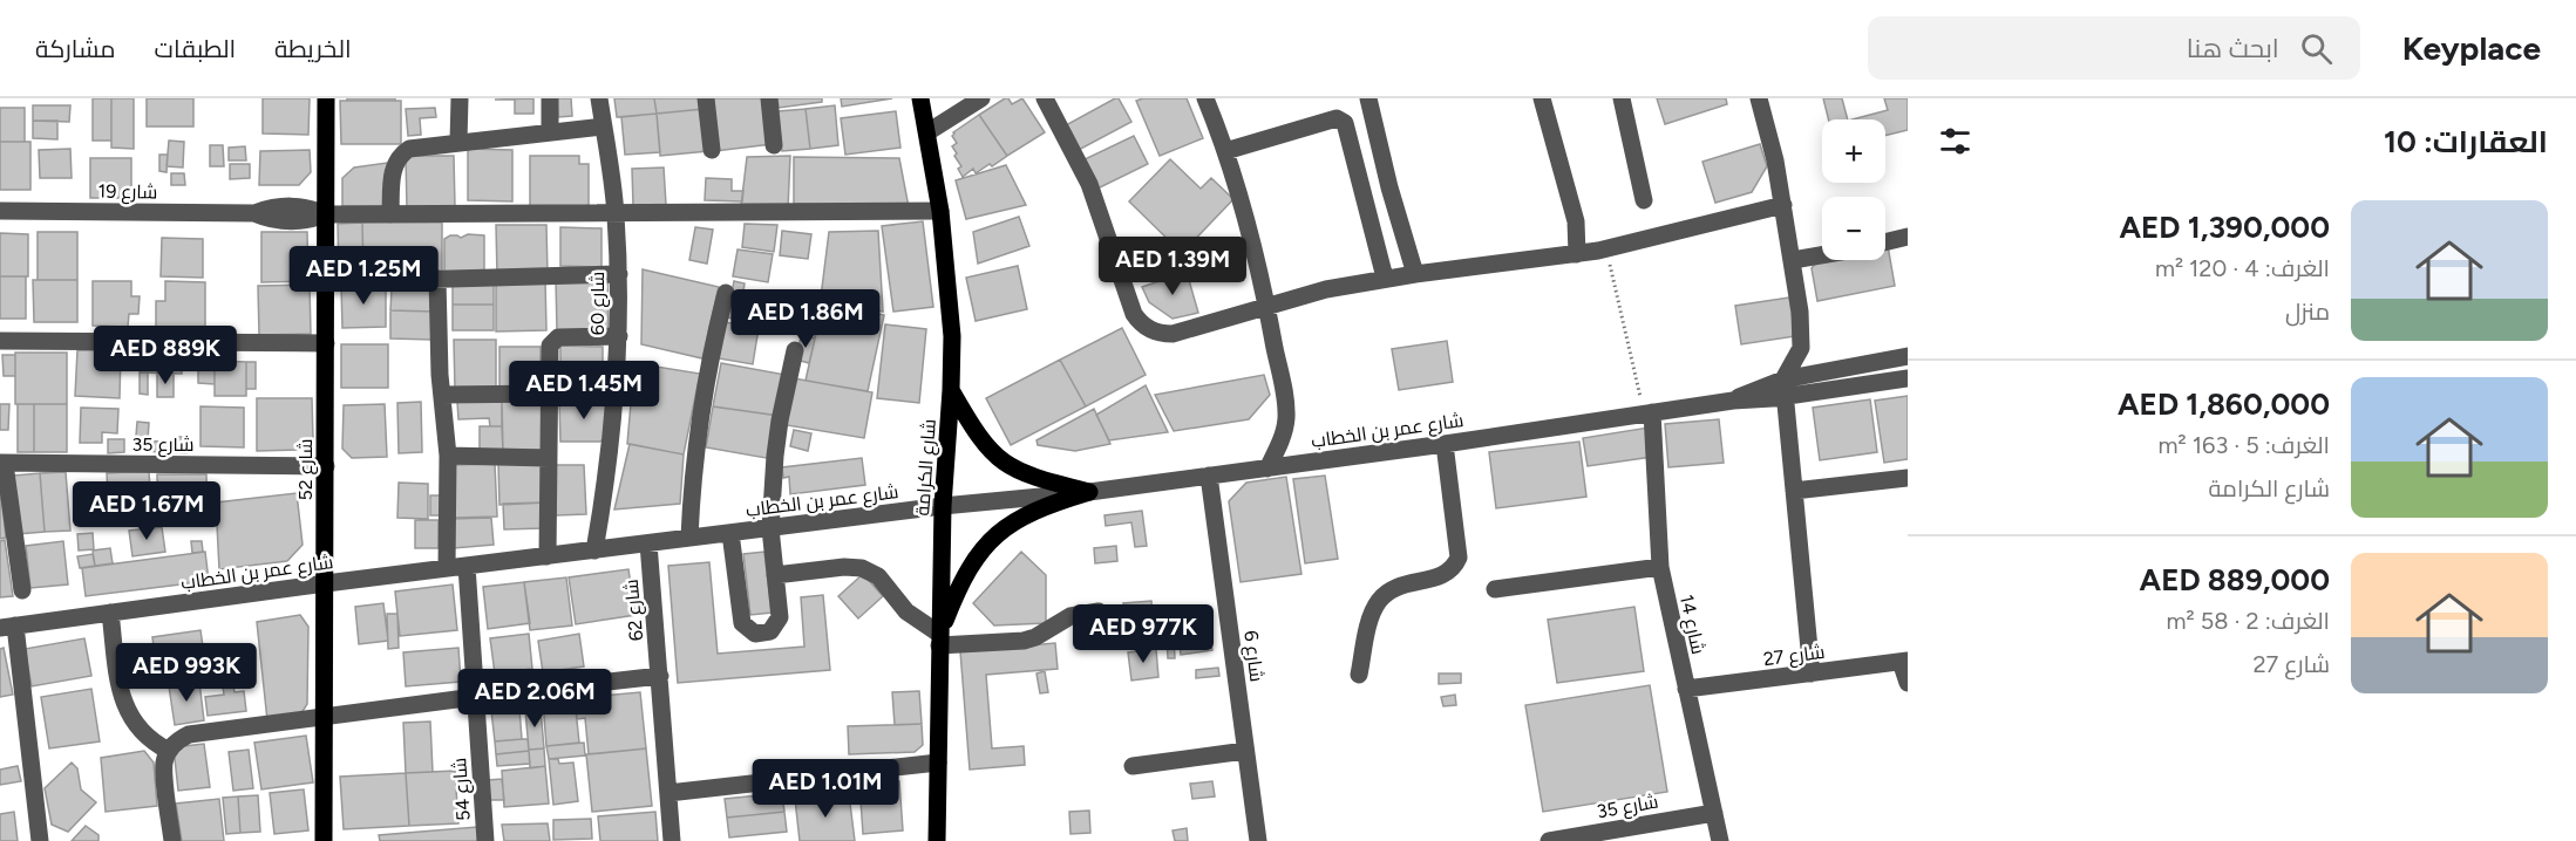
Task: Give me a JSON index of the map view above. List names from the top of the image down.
{
  "streets": {
    "main road": ["شارع الكرامة", "شارع 52"],
    "street": [
      "شارع 19",
      "شارع 60",
      "شارع عمر بن الخطاب",
      "شارع 35",
      "شارع 62",
      "شارع 14",
      "شارع 27",
      "شارع 6",
      "شارع 54"
    ]
  },
  "crossings": [
    ["شارع 19", "شارع 60"],
    ["شارع 19", "شارع الكرامة"],
    ["شارع 19", "شارع 52"],
    ["شارع 60", "شارع عمر بن الخطاب"],
    ["شارع عمر بن الخطاب", "شارع الكرامة"],
    ["شارع عمر بن الخطاب", "شارع 52"],
    ["شارع عمر بن الخطاب", "شارع 62"],
    ["شارع عمر بن الخطاب", "شارع 14"],
    ["شارع عمر بن الخطاب", "شارع 6"],
    ["شارع عمر بن الخطاب", "شارع 54"],
    ["شارع 35", "شارع 52"],
    ["شارع 35", "شارع 14"],
    ["شارع 14", "شارع 27"]
  ],
  "page": {
    "header": "Keyplace",
    "search": "ابحث هنا",
    "nav": ["الخريطة", "الطبقات", "مشاركة"],
    "heading": "العقارات: 10",
    "map_buttons": ["+", "−"],
    "list": [
      {
        "name": "AED 1,390,000",
        "note": "الغرف: 4 · 120 m² · منزل"
      },
      {
        "name": "AED 1,860,000",
        "note": "الغرف: 5 · 163 m² · شارع الكرامة"
      },
      {
        "name": "AED 889,000",
        "note": "الغرف: 2 · 58 m² · شارع 27"
      }
    ],
    "price": [
      "AED 1.39M",
      "AED 1.25M",
      "AED 1.86M",
      "AED 889K",
      "AED 1.45M",
      "AED 1.67M",
      "AED 977K",
      "AED 993K",
      "AED 2.06M",
      "AED 1.01M"
    ]
  }
}
